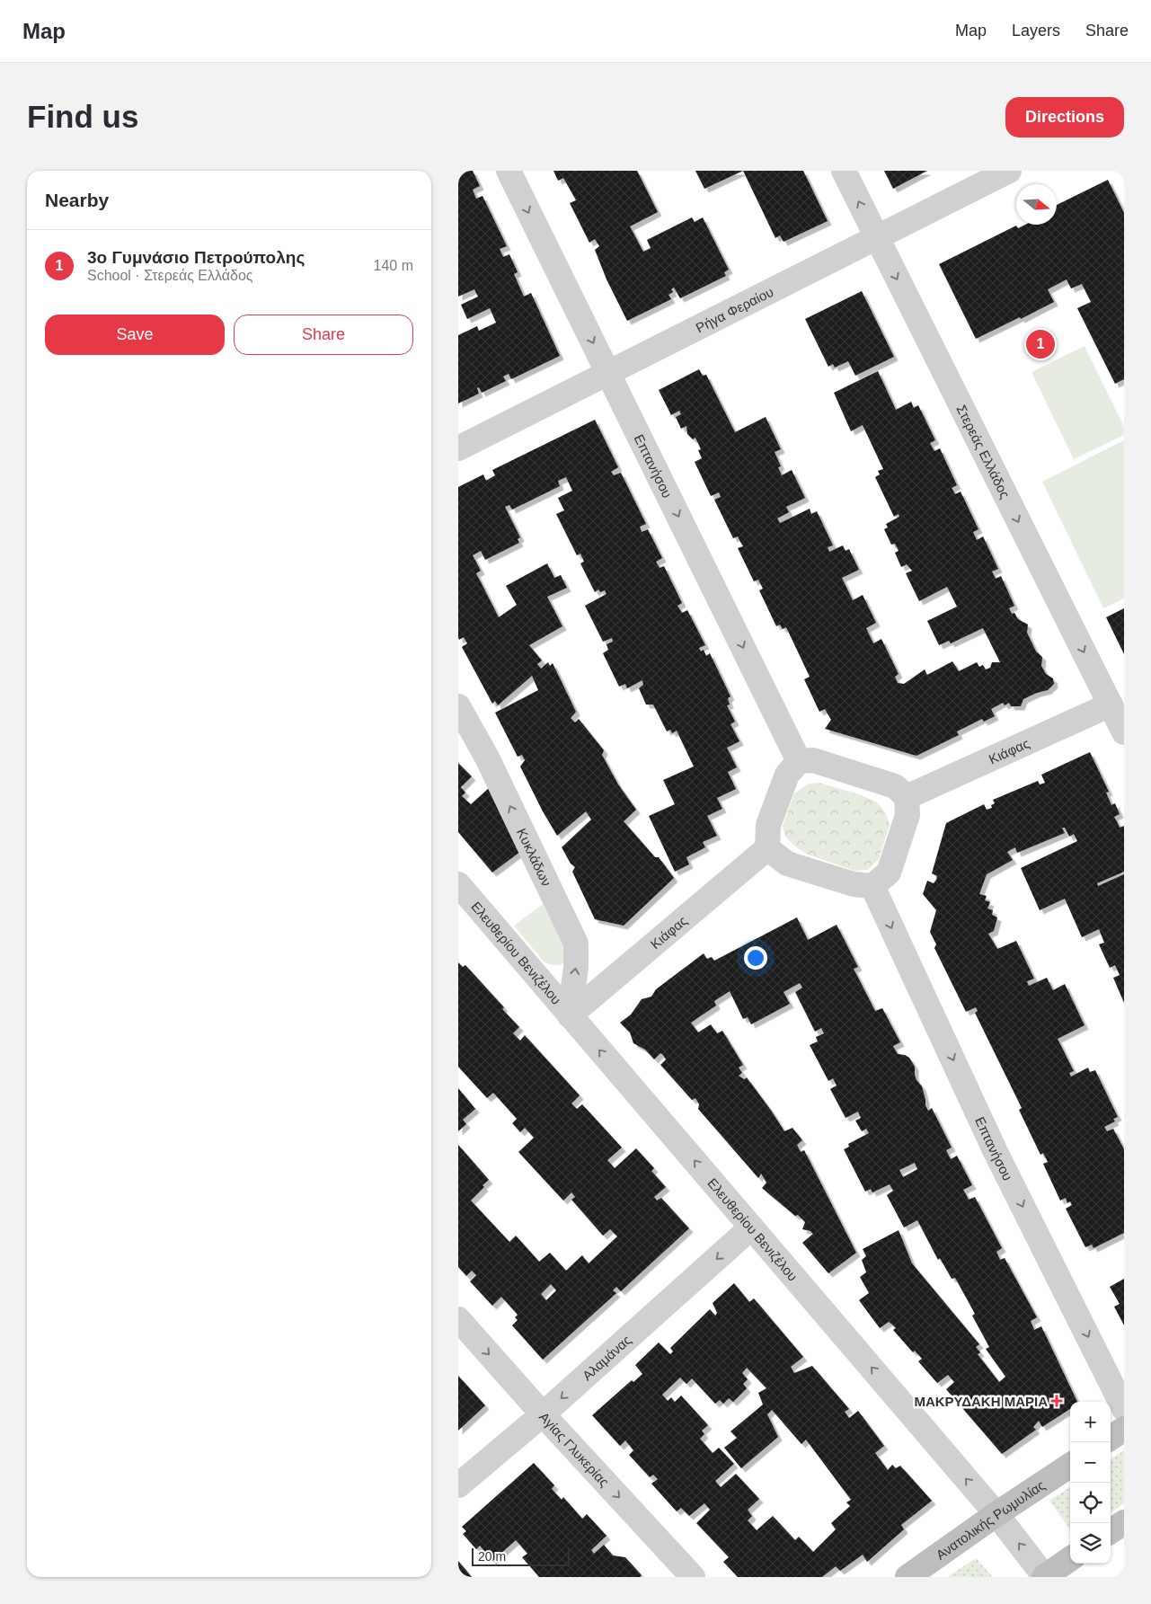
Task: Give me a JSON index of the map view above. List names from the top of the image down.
{
  "streets": {
    "main road": ["Ανατολικής Ρωμυλίας"],
    "street": [
      "Ρήγα Φεραίου",
      "Στερεάς Ελλάδος",
      "Επτανήσου",
      "Κιάφας",
      "Κυκλάδων",
      "Ελευθερίου Βενιζέλου",
      "Αλαμάνας",
      "Αγίας Γλυκερίας"
    ]
  },
  "crossings": [
    ["Ρήγα Φεραίου", "Στερεάς Ελλάδος"],
    ["Ρήγα Φεραίου", "Επτανήσου"],
    ["Στερεάς Ελλάδος", "Κιάφας"],
    ["Επτανήσου", "Κιάφας"],
    ["Κιάφας", "Κυκλάδων"],
    ["Κιάφας", "Ελευθερίου Βενιζέλου"],
    ["Κυκλάδων", "Ελευθερίου Βενιζέλου"],
    ["Ελευθερίου Βενιζέλου", "Αλαμάνας"],
    ["Ελευθερίου Βενιζέλου", "Ανατολικής Ρωμυλίας"],
    ["Αλαμάνας", "Αγίας Γλυκερίας"]
  ],
  "one_way": [
    "Επτανήσου",
    "Κυκλάδων",
    "Ελευθερίου Βενιζέλου",
    "Αλαμάνας",
    "Αγίας Γλυκερίας"
  ],
  "places": {
    "health": ["ΜΑΚΡΥΔΑΚΗ ΜΑΡΙΑ"]
  },
  "scale_bar": "20 m",
  "north": "right",
  "page": {
    "header": "Map",
    "nav": ["Map", "Layers", "Share"],
    "buttons": [
      "Directions",
      ["Save", "Share"]
    ],
    "title": "Find us",
    "heading": "Nearby",
    "list": [
      {
        "mark": "1",
        "name": "3ο Γυμνάσιο Πετρούπολης",
        "note": "School · Στερεάς Ελλάδος",
        "value": "140 m"
      }
    ],
    "pins": "1",
    "map_buttons": ["+", "−"],
    "scale": "20 m"
  }
}
